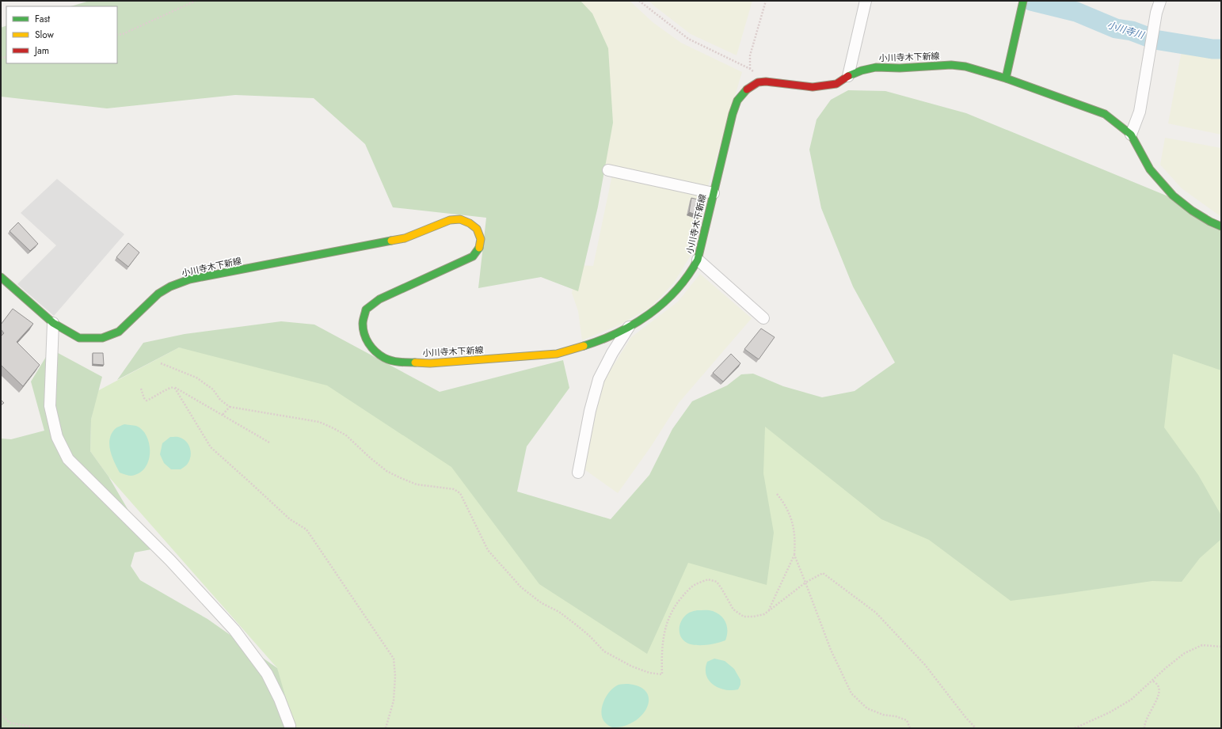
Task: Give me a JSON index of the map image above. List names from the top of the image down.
{
  "streets": {
    "main road": ["小川寺木下新線"]
  },
  "water": ["小川寺川"],
  "legend": ["Fast", "Slow", "Jam"]
}
